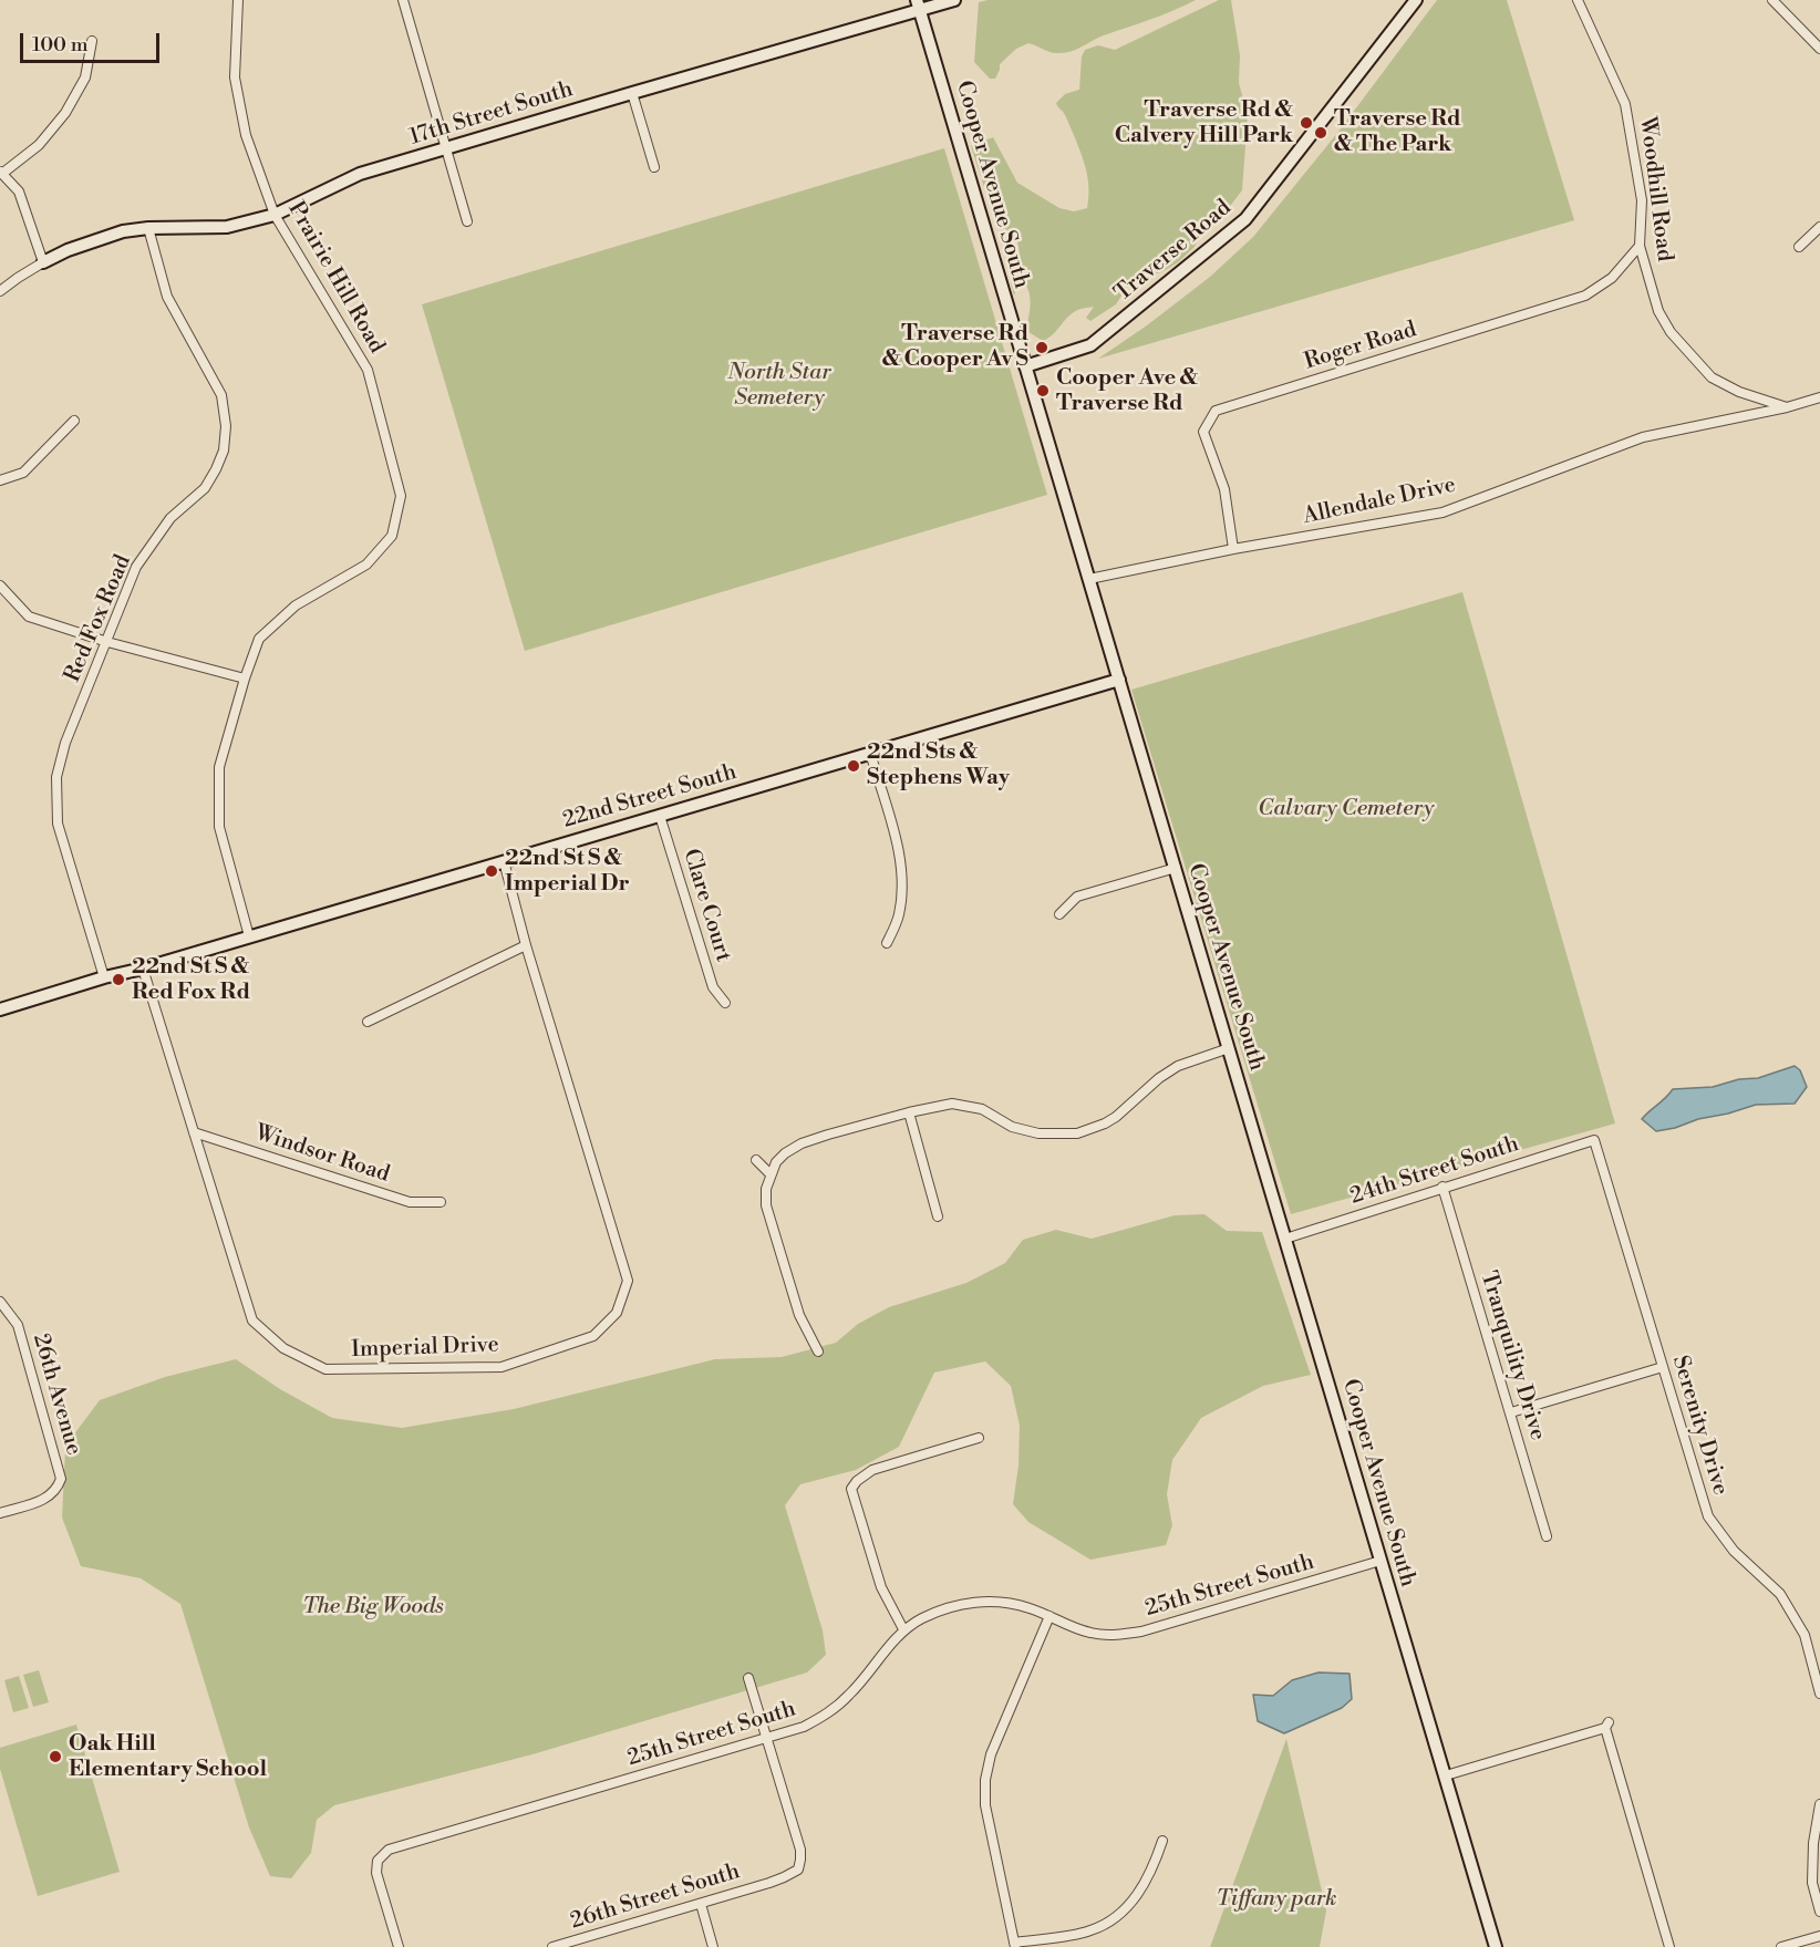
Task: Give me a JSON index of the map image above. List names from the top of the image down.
{
  "streets": {
    "street": [
      "17th Street South",
      "Cooper Avenue South",
      "Woodhill Road",
      "Traverse Road",
      "Prairie Hill Road",
      "Roger Road",
      "Allendale Drive",
      "Red Fox Road",
      "22nd Street South",
      "Clare Court",
      "Windsor Road",
      "24th Street South",
      "Imperial Drive",
      "Tranquility Drive",
      "26th Avenue",
      "Serenity Drive",
      "25th Street South",
      "26th Street South"
    ]
  },
  "crossings": [
    ["17th Street South", "Cooper Avenue South"],
    ["17th Street South", "Prairie Hill Road"],
    ["17th Street South", "Red Fox Road"],
    ["Cooper Avenue South", "Traverse Road"],
    ["Cooper Avenue South", "Allendale Drive"],
    ["Cooper Avenue South", "22nd Street South"],
    ["Cooper Avenue South", "24th Street South"],
    ["Cooper Avenue South", "25th Street South"],
    ["Woodhill Road", "Roger Road"],
    ["Woodhill Road", "Allendale Drive"],
    ["Prairie Hill Road", "22nd Street South"],
    ["Roger Road", "Allendale Drive"],
    ["Red Fox Road", "22nd Street South"],
    ["22nd Street South", "Clare Court"],
    ["22nd Street South", "Imperial Drive"],
    ["Windsor Road", "Imperial Drive"],
    ["24th Street South", "Tranquility Drive"],
    ["24th Street South", "Serenity Drive"],
    ["25th Street South", "26th Street South"]
  ],
  "parks": [
    "North Star Semetery",
    "Calvary Cemetery",
    "The Big Woods",
    "Tiffany park"
  ],
  "places": [
    "Traverse Rd & Calvery Hill Park",
    "Traverse Rd & The Park",
    "Traverse Rd & Cooper Av S",
    "Cooper Ave & Traverse Rd",
    "22nd Sts & Stephens Way",
    "22nd St S & Imperial Dr",
    "22nd St S & Red Fox Rd",
    "Oak Hill Elementary School"
  ],
  "scale_bar": "100 m"
}
